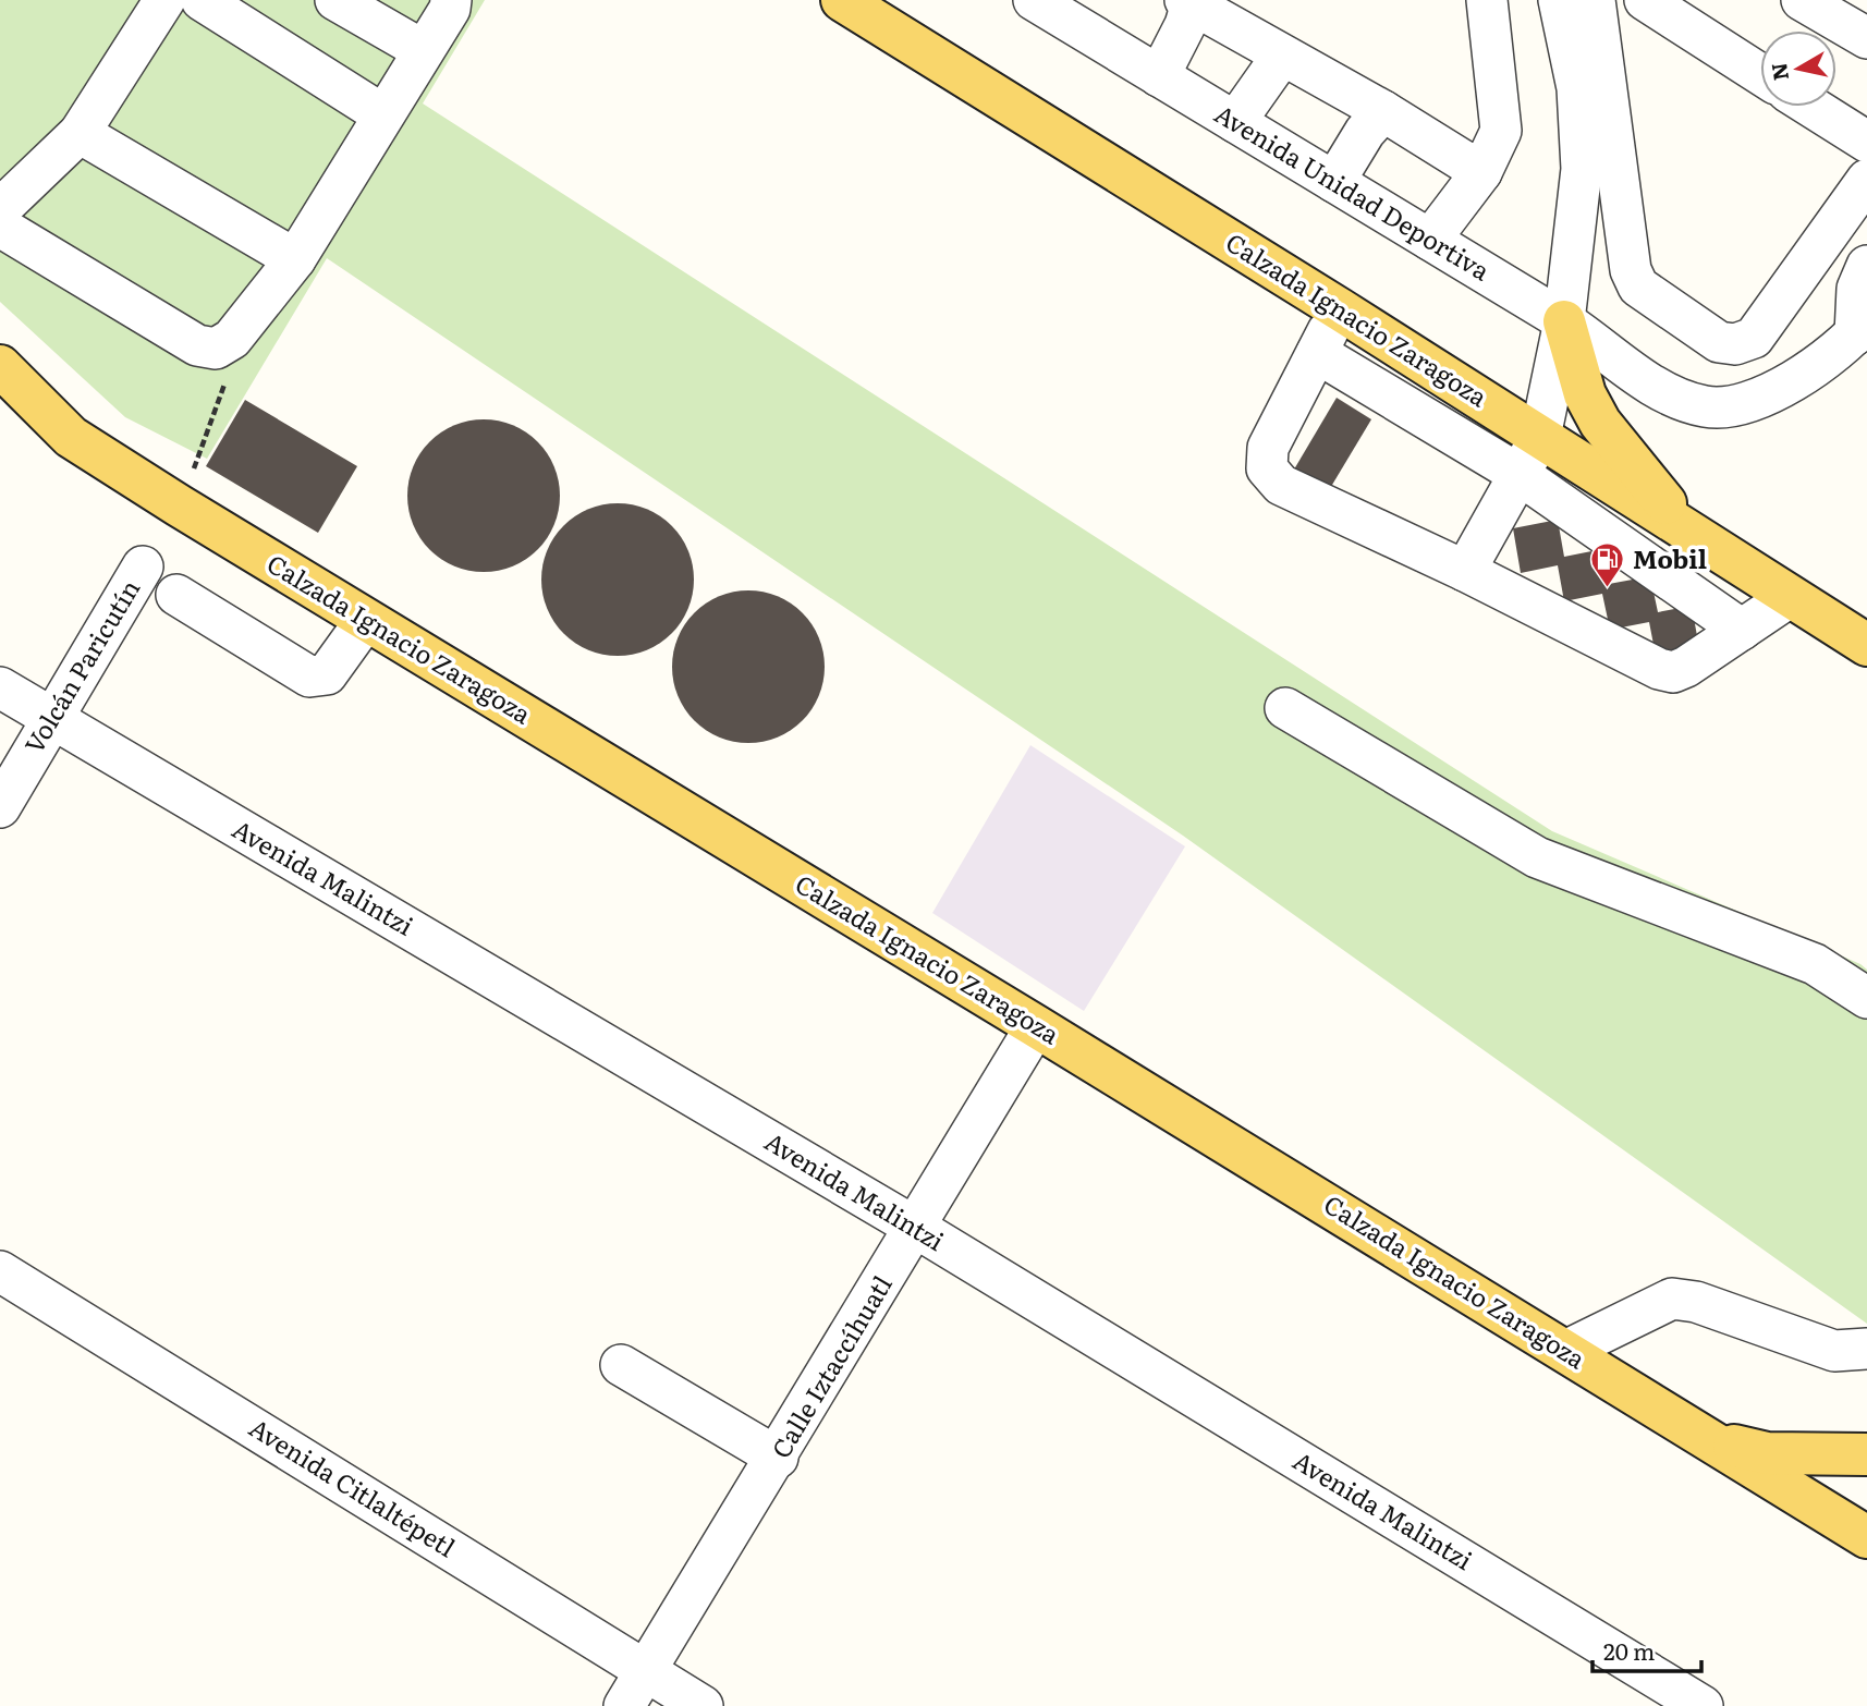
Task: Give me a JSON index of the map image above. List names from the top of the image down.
{
  "streets": {
    "main road": ["Calzada Ignacio Zaragoza"],
    "street": [
      "Avenida Unidad Deportiva",
      "Volcán Paricutín",
      "Avenida Malintzi",
      "Calle Iztaccíhuatl",
      "Avenida Citlaltépetl"
    ]
  },
  "crossings": [
    ["Avenida Unidad Deportiva", "Calzada Ignacio Zaragoza"],
    ["Calzada Ignacio Zaragoza", "Calle Iztaccíhuatl"],
    ["Volcán Paricutín", "Avenida Malintzi"],
    ["Avenida Malintzi", "Calle Iztaccíhuatl"],
    ["Calle Iztaccíhuatl", "Avenida Citlaltépetl"]
  ],
  "places": {
    "fuel station": ["Mobil"]
  },
  "scale_bar": "20 m",
  "north": "left"
}
